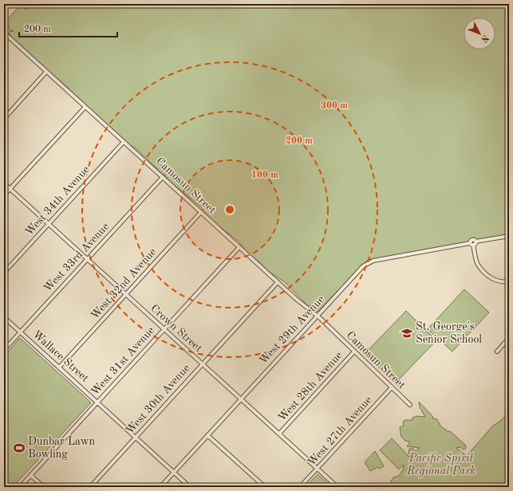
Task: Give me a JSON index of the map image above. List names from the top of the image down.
{
  "streets": {
    "street": [
      "Camosun Street",
      "West 34th Avenue",
      "West 33rd Avenue",
      "West 32nd Avenue",
      "Crown Street",
      "West 29th Avenue",
      "Wallace Street",
      "West 31st Avenue",
      "West 28th Avenue",
      "West 30th Avenue",
      "West 27th Avenue"
    ]
  },
  "crossings": [
    ["Camosun Street", "West 34th Avenue"],
    ["Camosun Street", "West 33rd Avenue"],
    ["Camosun Street", "West 32nd Avenue"],
    ["Camosun Street", "West 29th Avenue"],
    ["Camosun Street", "West 31st Avenue"],
    ["Camosun Street", "West 28th Avenue"],
    ["Camosun Street", "West 30th Avenue"],
    ["Camosun Street", "West 27th Avenue"],
    ["West 34th Avenue", "Crown Street"],
    ["West 33rd Avenue", "Crown Street"],
    ["West 33rd Avenue", "Wallace Street"],
    ["West 32nd Avenue", "Crown Street"],
    ["West 32nd Avenue", "Wallace Street"],
    ["Crown Street", "West 29th Avenue"],
    ["Crown Street", "West 31st Avenue"],
    ["Crown Street", "West 28th Avenue"],
    ["Crown Street", "West 30th Avenue"],
    ["Crown Street", "West 27th Avenue"],
    ["West 29th Avenue", "Wallace Street"],
    ["Wallace Street", "West 31st Avenue"],
    ["Wallace Street", "West 30th Avenue"]
  ],
  "parks": ["Pacific Spirit Regional Park"],
  "places": {
    "school or university": ["St. George's Senior School"],
    "sports": ["Dunbar Lawn Bowling"]
  },
  "scale_bar": "200 m",
  "north": "bottom right",
  "rings": ["300 m", "200 m", "100 m"]
}
